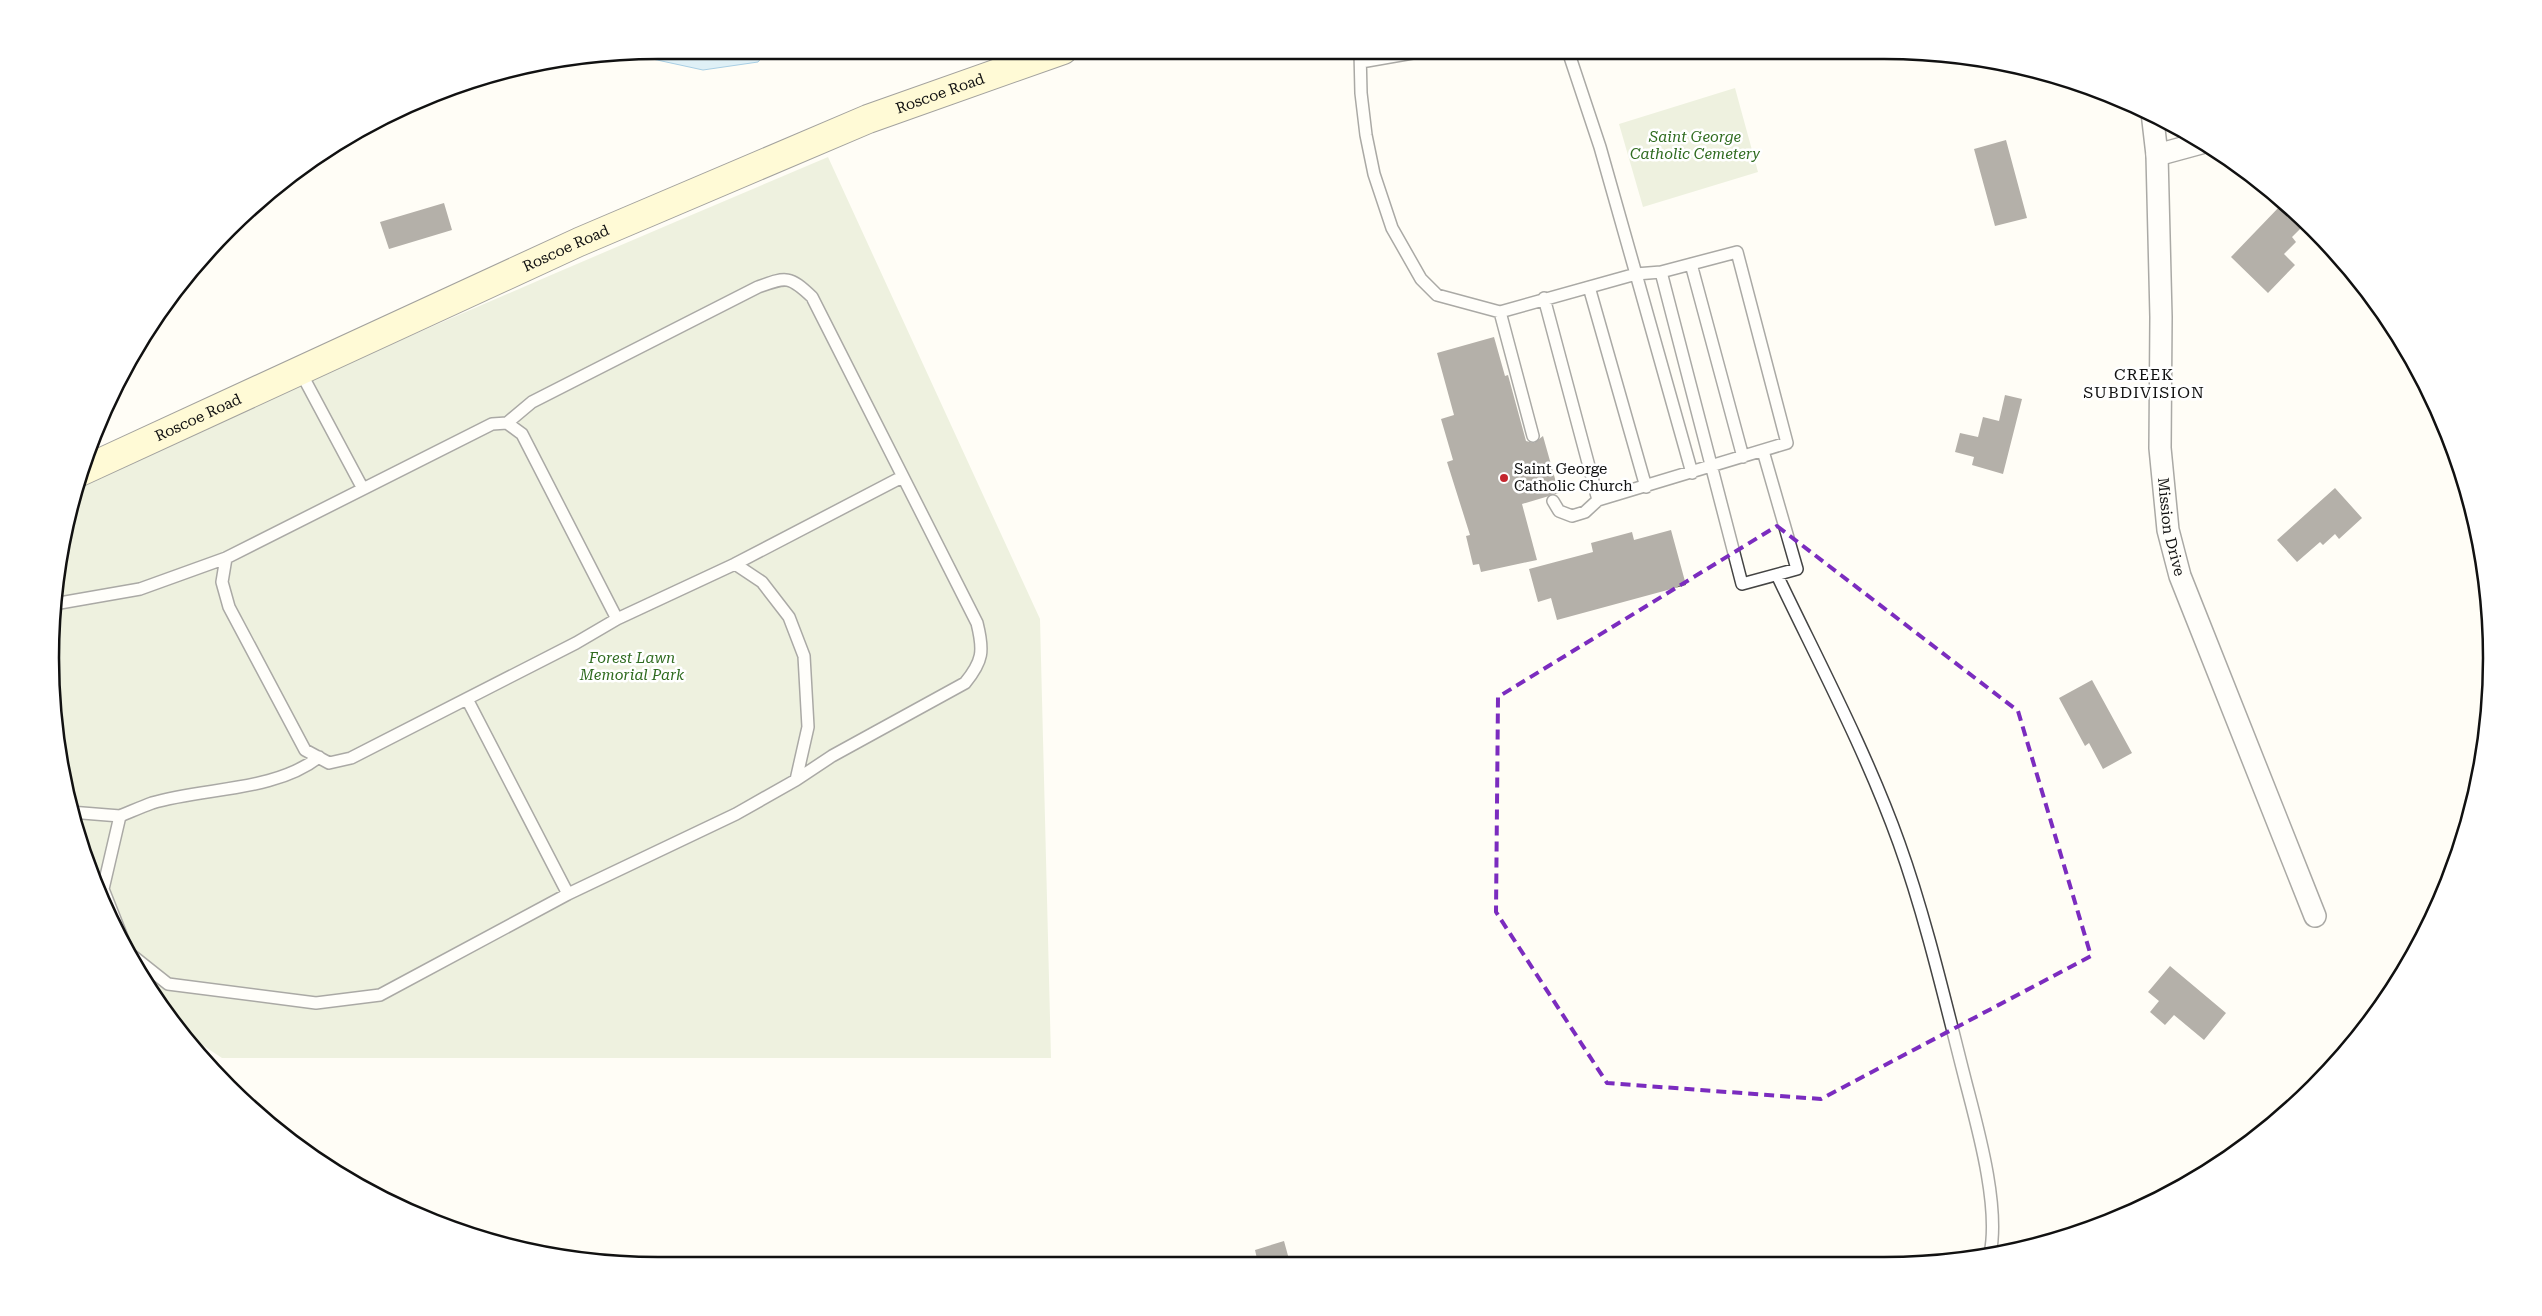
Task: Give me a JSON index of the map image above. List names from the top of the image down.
{
  "streets": {
    "main road": ["Roscoe Road"],
    "street": ["Mission Drive"]
  },
  "districts": ["CREEK SUBDIVISION"],
  "parks": ["Saint George Catholic Cemetery", "Forest Lawn Memorial Park"],
  "places": ["Saint George Catholic Church"]
}
